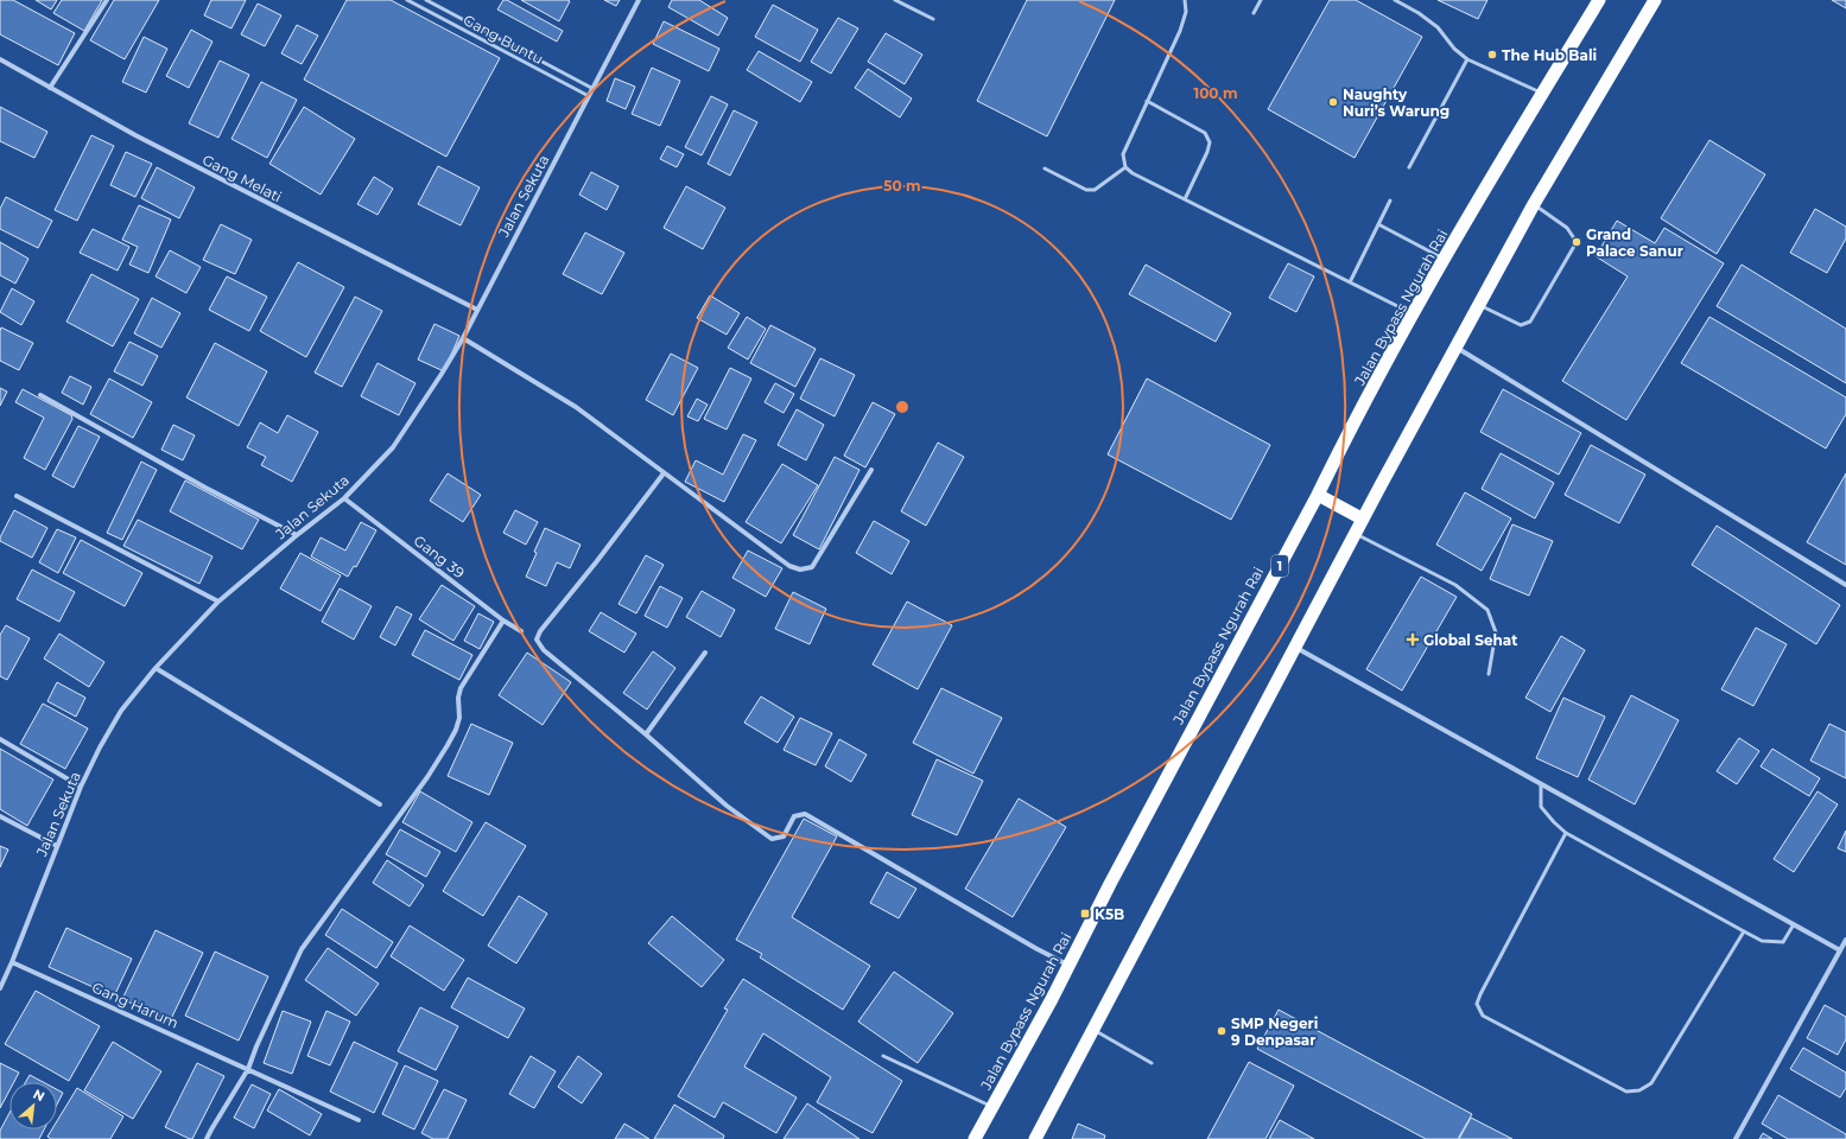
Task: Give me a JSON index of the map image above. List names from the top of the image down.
{
  "streets": {
    "highway": ["Jalan Bypass Ngurah Rai", "1"],
    "street": [
      "Gang Melati",
      "Jalan Sekuta",
      "Gang 39",
      "Gang Harum"
    ],
    "lane": ["Gang Buntu"]
  },
  "crossings": [
    ["Gang Buntu", "Jalan Sekuta"],
    ["Gang Melati", "Jalan Sekuta"],
    ["Jalan Sekuta", "Gang 39"],
    ["Jalan Sekuta", "Gang Harum"]
  ],
  "places": {
    "other": [
      "The Hub Bali",
      "Naughty Nuri’s Warung",
      "Grand Palace Sanur",
      "SMP Negeri 9 Denpasar"
    ],
    "health": ["Global Sehat"],
    "transit": ["K5B"]
  },
  "north": "top right",
  "rings": ["100 m", "50 m"]
}
